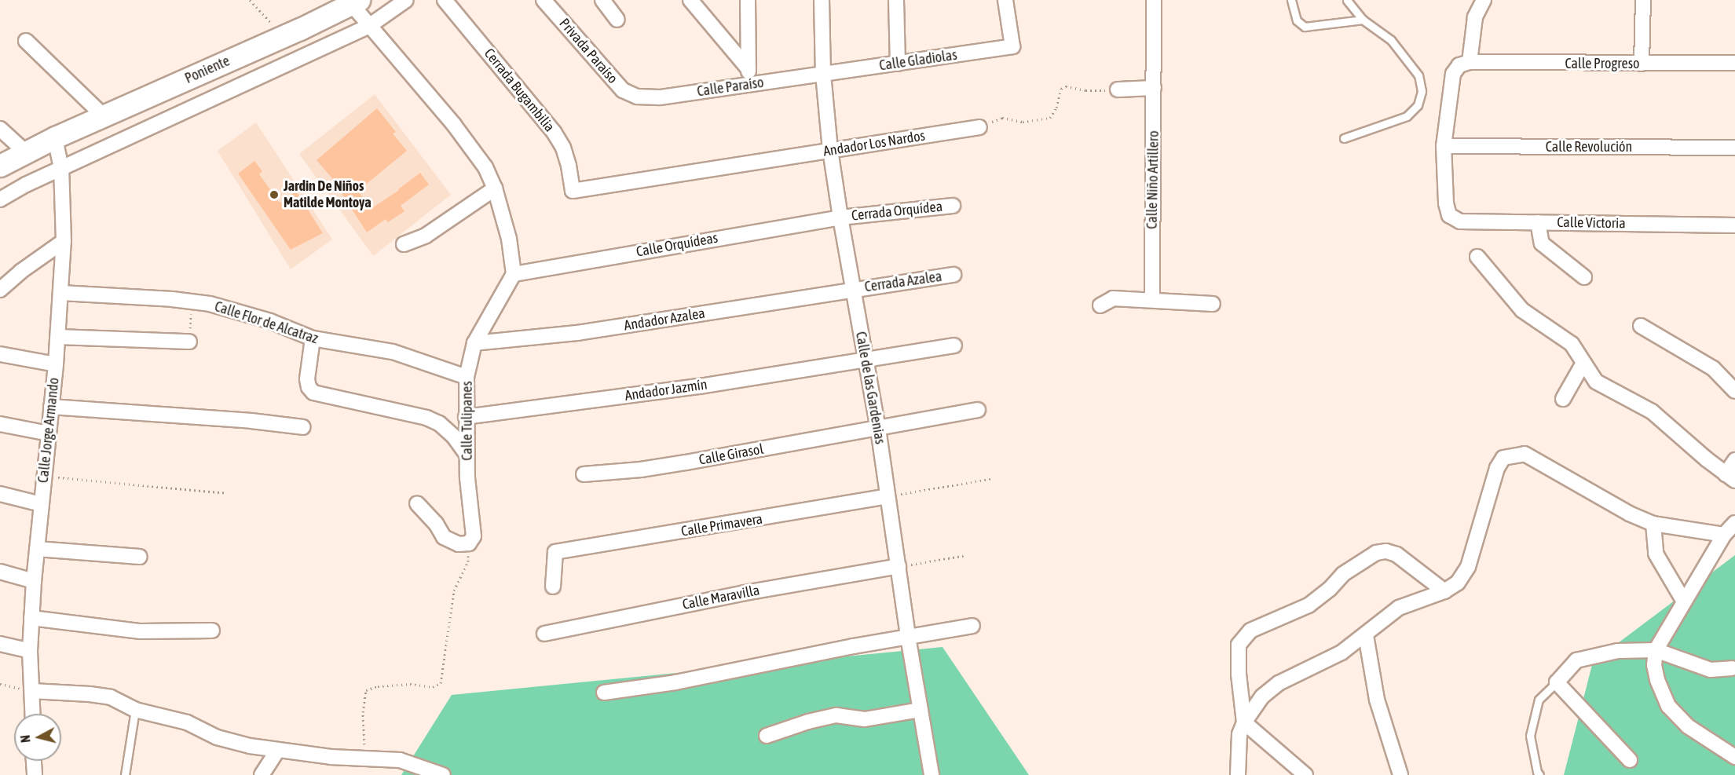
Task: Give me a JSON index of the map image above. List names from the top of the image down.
{
  "streets": {
    "street": [
      "Privada Paraíso",
      "Calle Gladiolas",
      "Calle Progreso",
      "Poniente",
      "Calle Paraíso",
      "Cerrada Bugambilia",
      "Andador Los Nardos",
      "Calle Revolución",
      "Calle Niño Artillero",
      "Cerrada Orquídea",
      "Calle Victoria",
      "Calle Orquídeas",
      "Cerrada Azalea",
      "Andador Azalea",
      "Calle Flor de Alcatraz",
      "Calle de las Gardenias",
      "Andador Jazmín",
      "Calle Tulipanes",
      "Calle Jorge Armando",
      "Calle Girasol",
      "Calle Primavera",
      "Calle Maravilla"
    ]
  },
  "crossings": [
    ["Privada Paraíso", "Calle Paraíso"],
    ["Calle Gladiolas", "Calle Paraíso"],
    ["Calle Gladiolas", "Calle de las Gardenias"],
    ["Poniente", "Calle Jorge Armando"],
    ["Calle Paraíso", "Calle de las Gardenias"],
    ["Cerrada Bugambilia", "Andador Los Nardos"],
    ["Andador Los Nardos", "Calle de las Gardenias"],
    ["Calle Revolución", "Calle Victoria"],
    ["Cerrada Orquídea", "Calle Orquídeas"],
    ["Cerrada Orquídea", "Calle de las Gardenias"],
    ["Calle Orquídeas", "Calle de las Gardenias"],
    ["Calle Orquídeas", "Calle Tulipanes"],
    ["Cerrada Azalea", "Andador Azalea"],
    ["Cerrada Azalea", "Calle de las Gardenias"],
    ["Andador Azalea", "Calle de las Gardenias"],
    ["Andador Azalea", "Calle Tulipanes"],
    ["Calle Flor de Alcatraz", "Calle Tulipanes"],
    ["Calle Flor de Alcatraz", "Calle Jorge Armando"],
    ["Calle de las Gardenias", "Andador Jazmín"],
    ["Calle de las Gardenias", "Calle Girasol"],
    ["Calle de las Gardenias", "Calle Primavera"],
    ["Calle de las Gardenias", "Calle Maravilla"],
    ["Andador Jazmín", "Calle Tulipanes"]
  ],
  "places": ["Jardin De Niños Matilde Montoya"],
  "north": "left"
}
